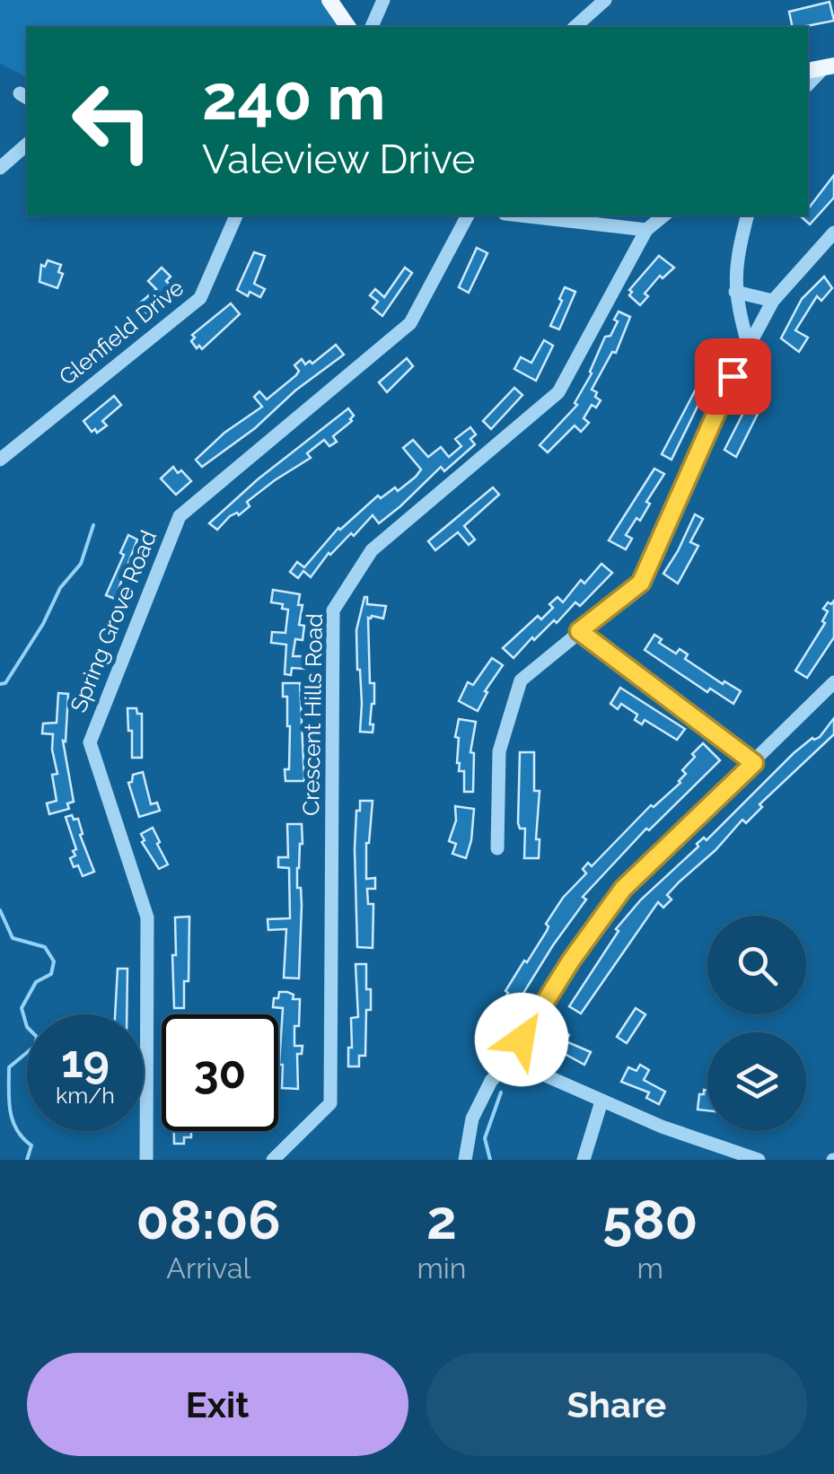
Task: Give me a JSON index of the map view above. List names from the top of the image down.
{
  "streets": {
    "street": ["Glenfield Drive", "Spring Grove Road", "Crescent Hills Road"]
  },
  "page": {
    "turn": ["240 m", "Valeview Drive"],
    "speed": "19 km/h",
    "limit": "30",
    "eta": [
      "08:06",
      "Arrival",
      "2",
      "min",
      "580",
      "m"
    ],
    "buttons": ["Exit", "Share"]
  }
}
